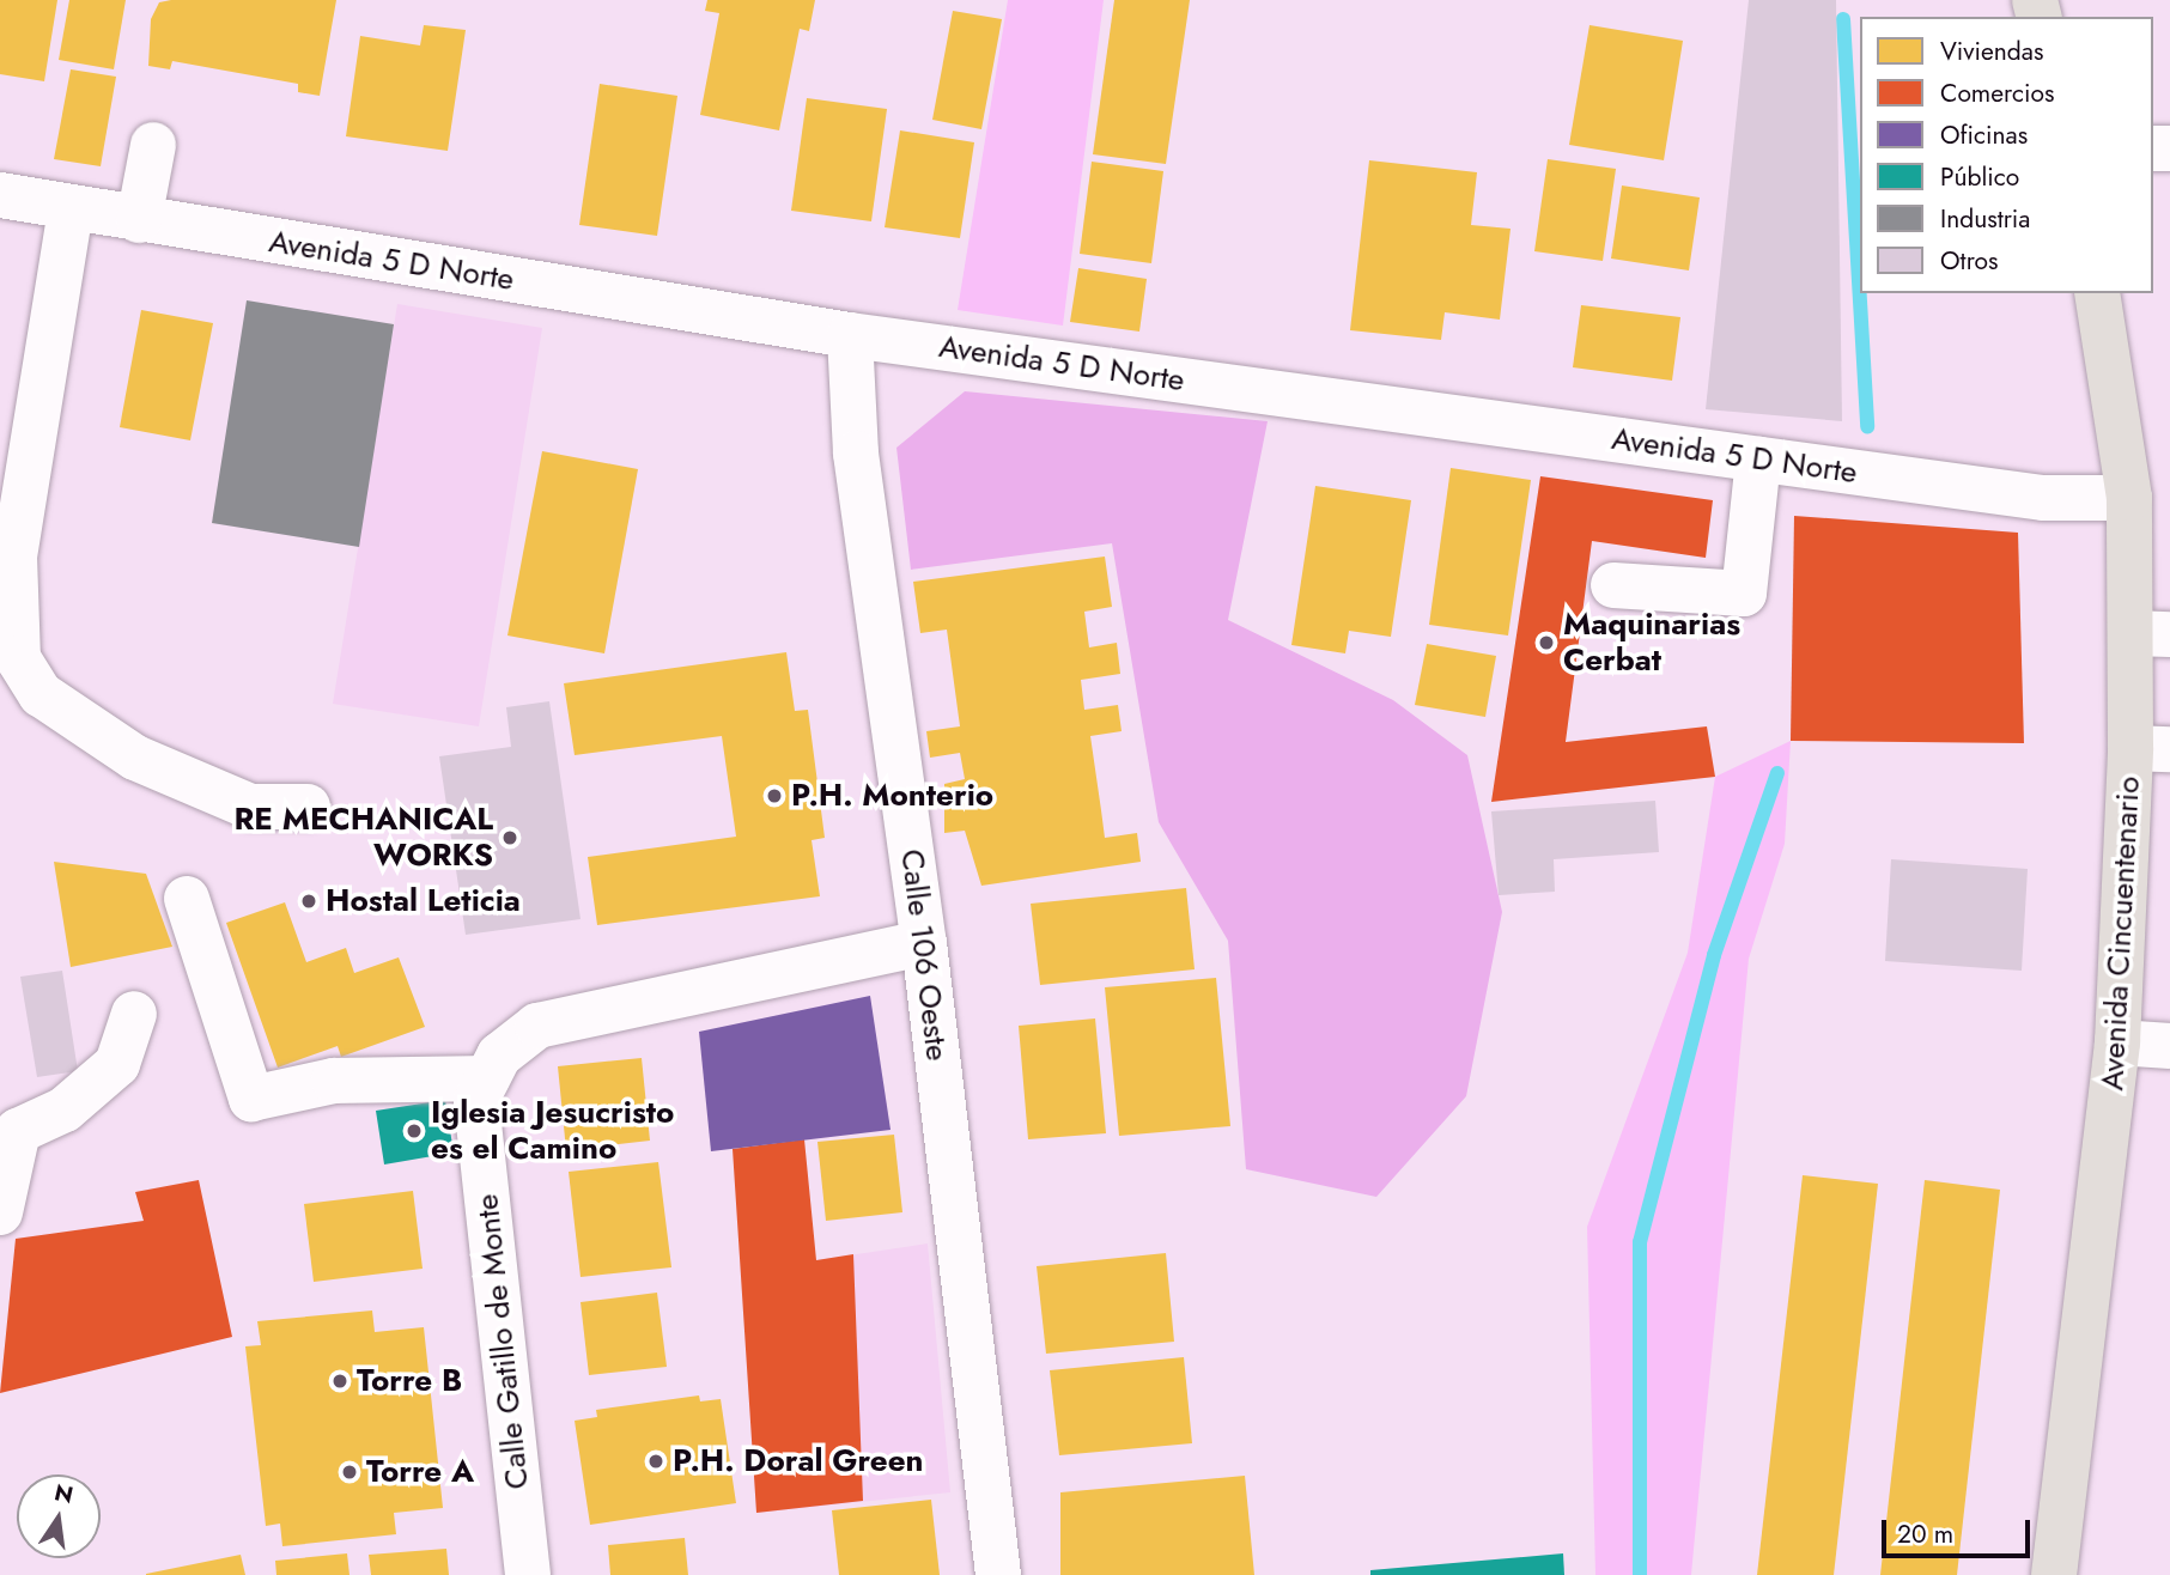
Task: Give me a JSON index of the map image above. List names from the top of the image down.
{
  "streets": {
    "main road": ["Avenida Cincuentenario"],
    "street": ["Avenida 5 D Norte", "Calle 106 Oeste", "Calle Gatillo de Monte"]
  },
  "crossings": [
    ["Avenida 5 D Norte", "Avenida Cincuentenario"],
    ["Avenida 5 D Norte", "Calle 106 Oeste"],
    ["Calle 106 Oeste", "Calle Gatillo de Monte"]
  ],
  "places": [
    "Maquinarias Cerbat",
    "P.H. Monterio",
    "RE MECHANICAL WORKS",
    "Hostal Leticia",
    "Iglesia Jesucristo es el Camino",
    "Torre B",
    "P.H. Doral Green",
    "Torre A"
  ],
  "legend": [
    "Viviendas",
    "Comercios",
    "Oficinas",
    "Público",
    "Industria",
    "Otros"
  ],
  "scale_bar": "20 m",
  "north": "top"
}
